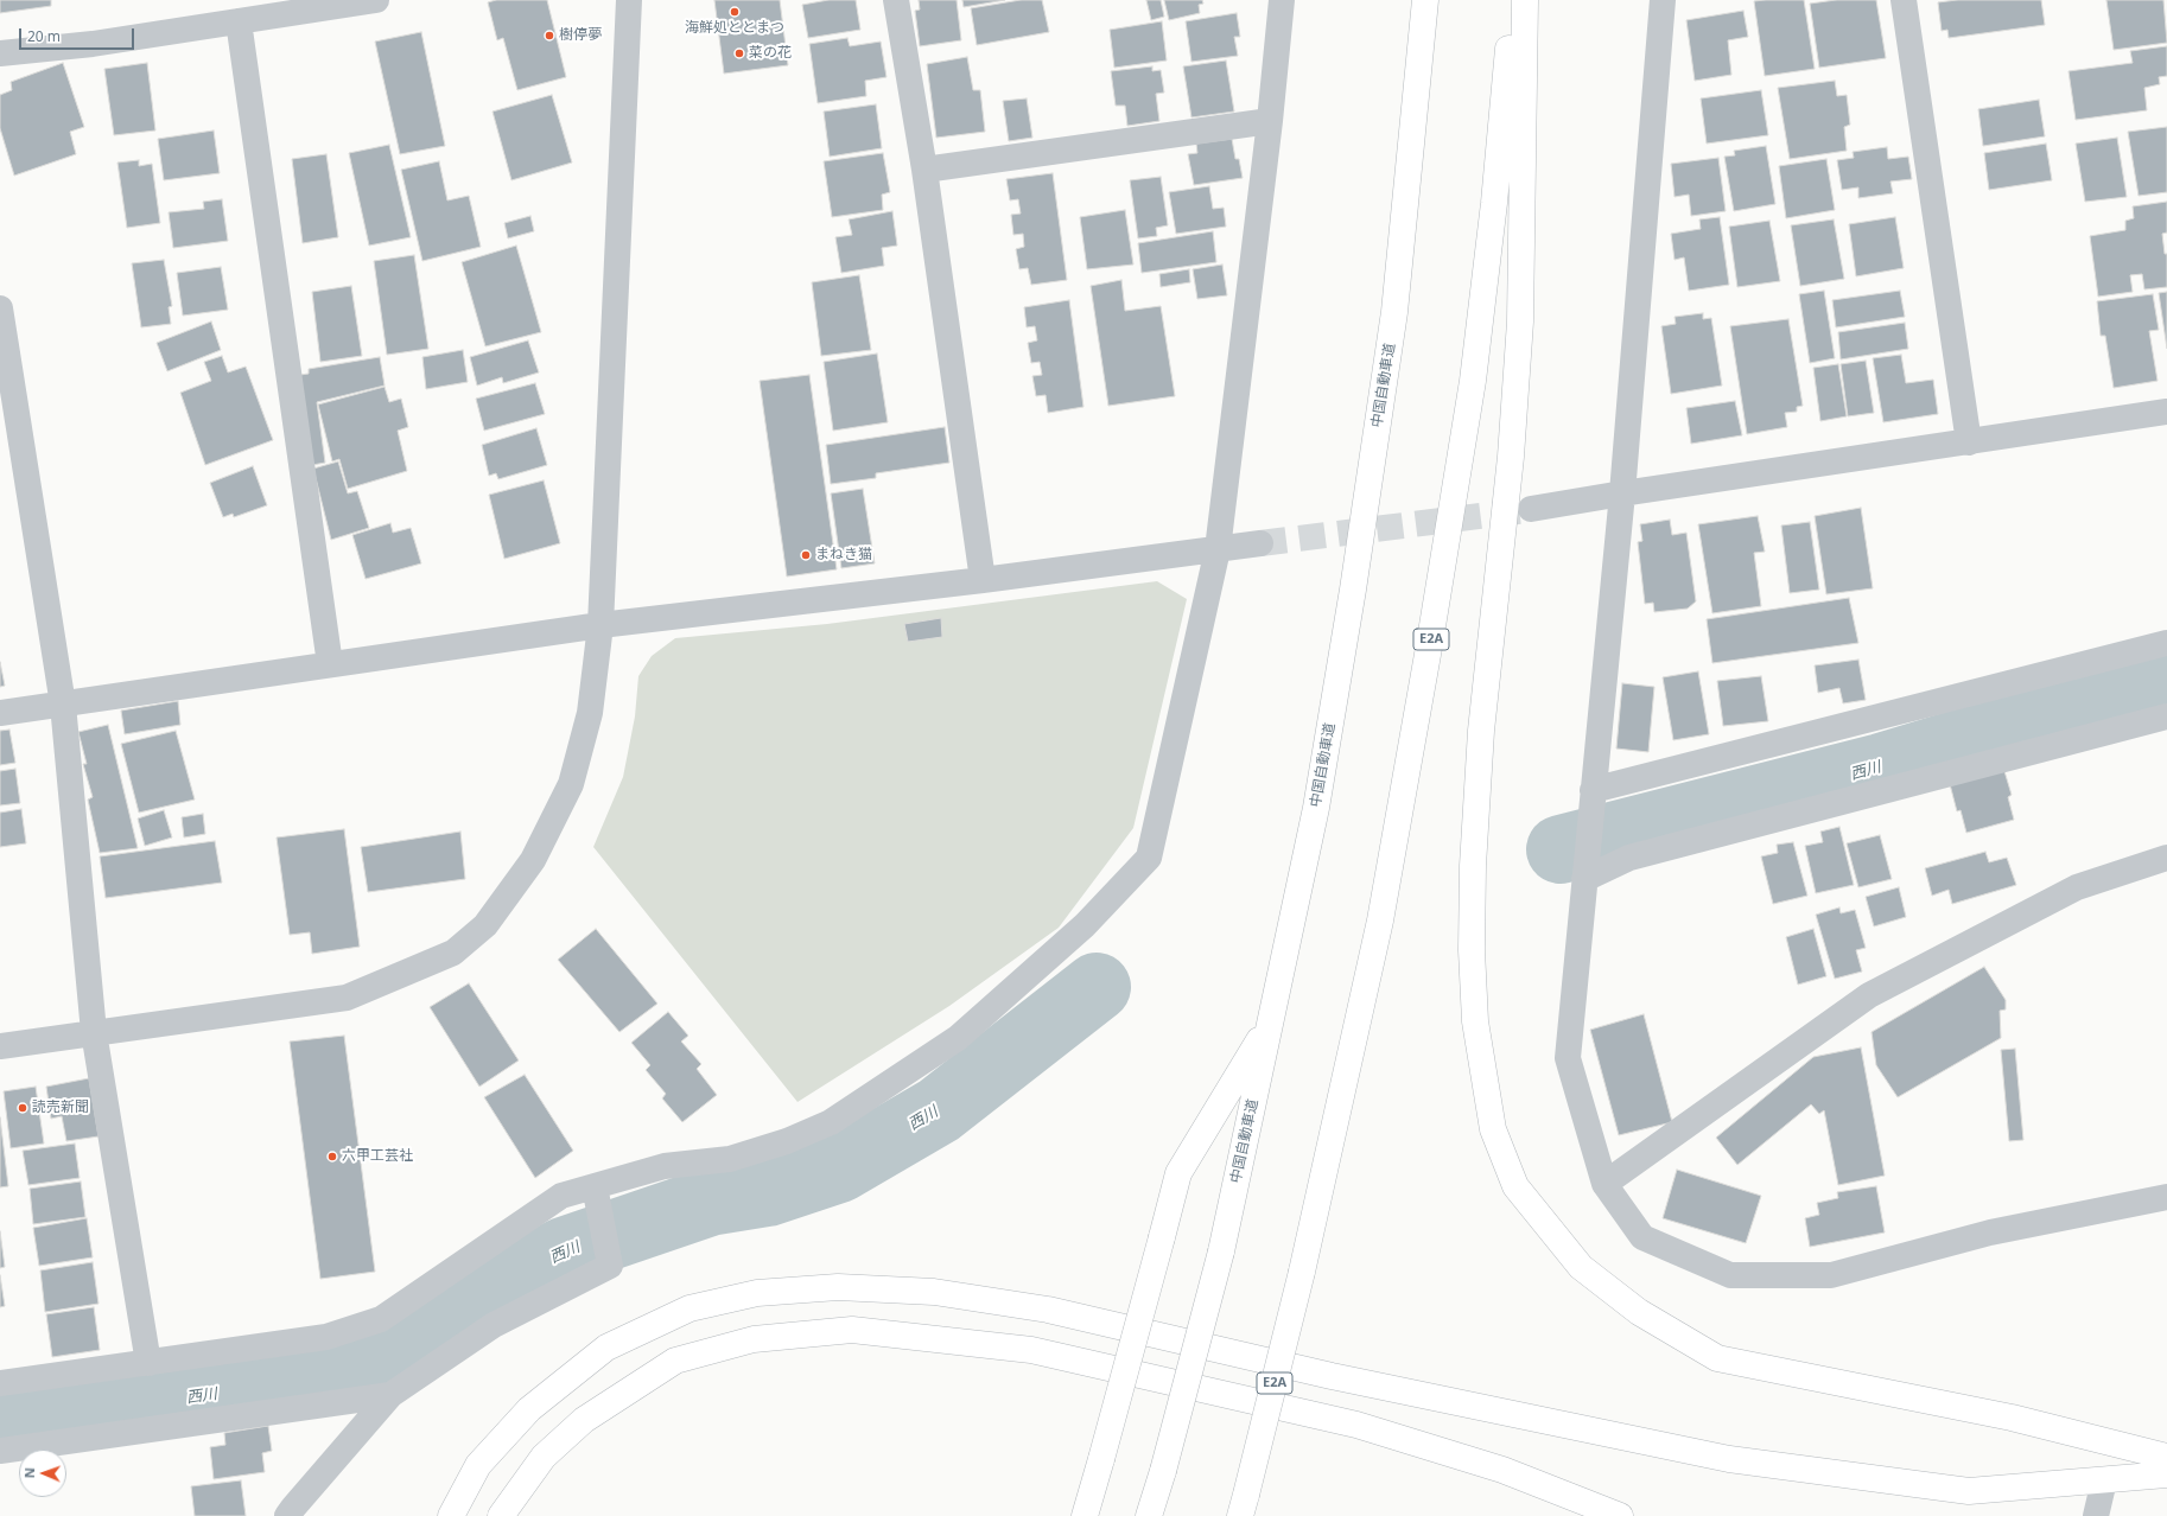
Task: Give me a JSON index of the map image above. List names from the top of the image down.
{
  "streets": {
    "highway": ["中国自動車道", "E2A"]
  },
  "water": ["西川"],
  "places": [
    "海鮮処ととまつ",
    "樹停夢",
    "菜の花",
    "まねき猫",
    "読売新聞",
    "六甲工芸社"
  ],
  "scale_bar": "20 m",
  "north": "left"
}
